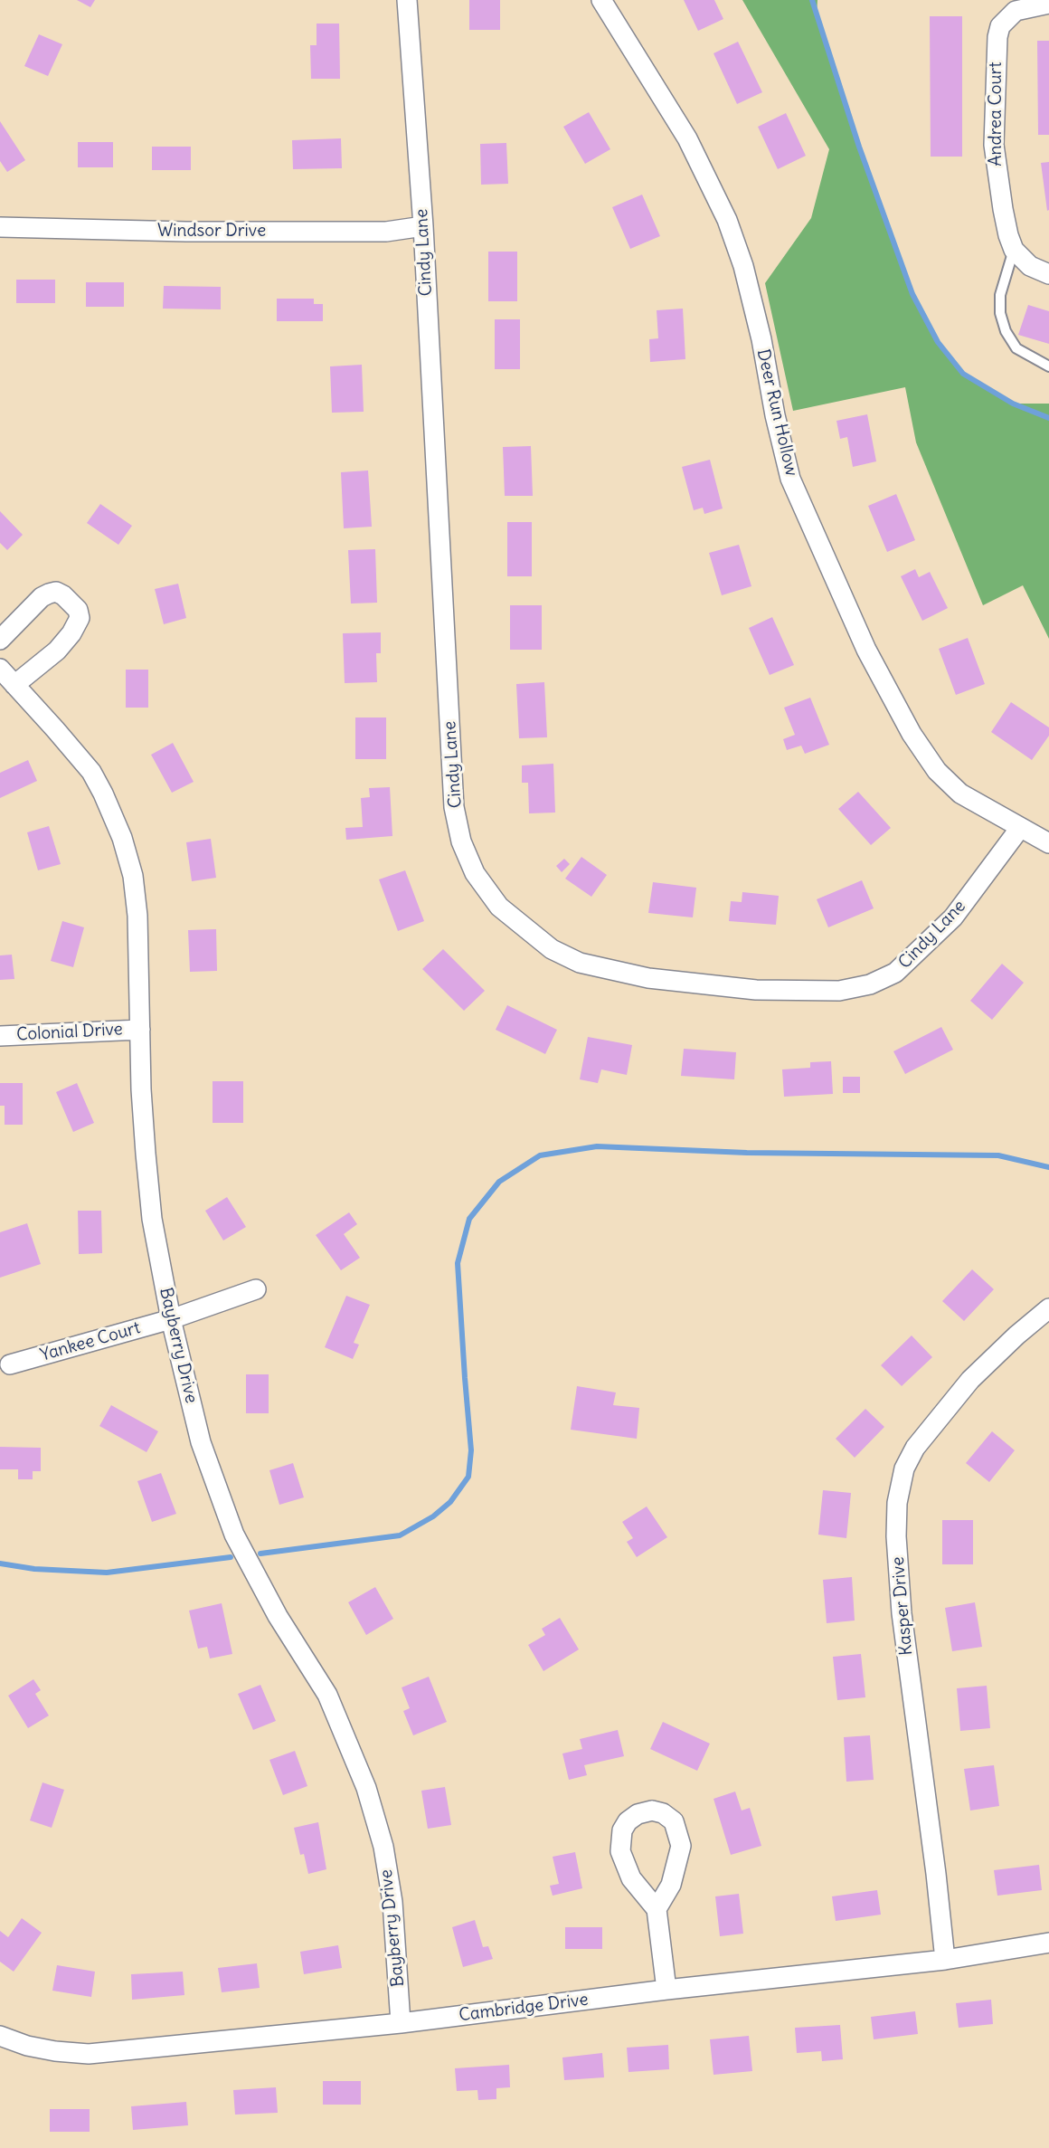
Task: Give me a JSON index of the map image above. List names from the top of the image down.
{
  "streets": {
    "street": [
      "Andrea Court",
      "Windsor Drive",
      "Cindy Lane",
      "Deer Run Hollow",
      "Colonial Drive",
      "Yankee Court",
      "Bayberry Drive",
      "Kasper Drive",
      "Cambridge Drive"
    ]
  },
  "crossings": [
    ["Windsor Drive", "Cindy Lane"],
    ["Cindy Lane", "Deer Run Hollow"],
    ["Colonial Drive", "Bayberry Drive"],
    ["Yankee Court", "Bayberry Drive"],
    ["Bayberry Drive", "Cambridge Drive"],
    ["Kasper Drive", "Cambridge Drive"]
  ]
}
